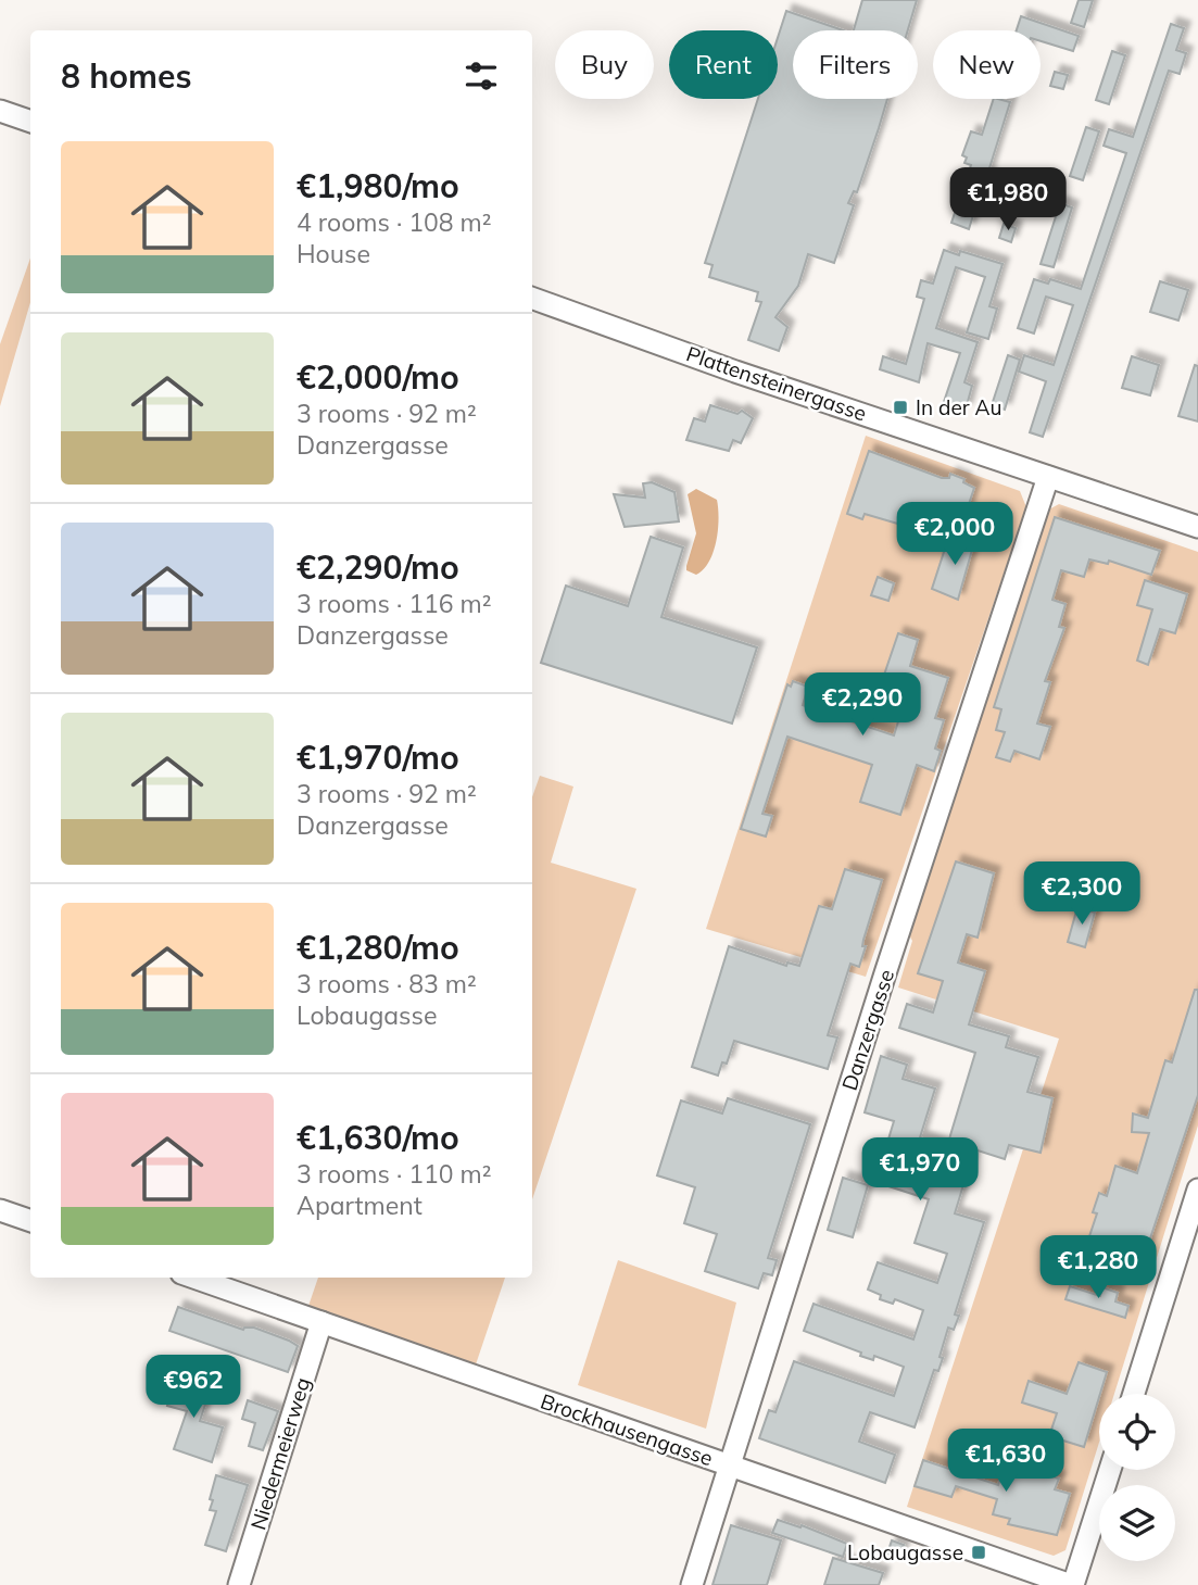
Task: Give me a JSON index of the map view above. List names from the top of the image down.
{
  "streets": {
    "street": [
      "Plattensteinergasse",
      "Danzergasse",
      "Brockhausengasse",
      "Niedermeierweg"
    ]
  },
  "crossings": [
    ["Plattensteinergasse", "Danzergasse"],
    ["Danzergasse", "Brockhausengasse"],
    ["Brockhausengasse", "Niedermeierweg"]
  ],
  "places": {
    "transit": ["In der Au", "Lobaugasse"]
  },
  "page": {
    "chip": [
      "Buy",
      "Rent",
      "Filters",
      "New"
    ],
    "heading": "8 homes",
    "list": [
      {
        "name": "€1,980/mo",
        "note": "4 rooms · 108 m² · House"
      },
      {
        "name": "€2,000/mo",
        "note": "3 rooms · 92 m² · Danzergasse"
      },
      {
        "name": "€2,290/mo",
        "note": "3 rooms · 116 m² · Danzergasse"
      },
      {
        "name": "€1,970/mo",
        "note": "3 rooms · 92 m² · Danzergasse"
      },
      {
        "name": "€1,280/mo",
        "note": "3 rooms · 83 m² · Lobaugasse"
      },
      {
        "name": "€1,630/mo",
        "note": "3 rooms · 110 m² · Apartment"
      }
    ],
    "price": [
      "€1,980",
      "€2,000",
      "€2,290",
      "€2,300",
      "€1,970",
      "€1,280",
      "€962",
      "€1,630"
    ]
  }
}
